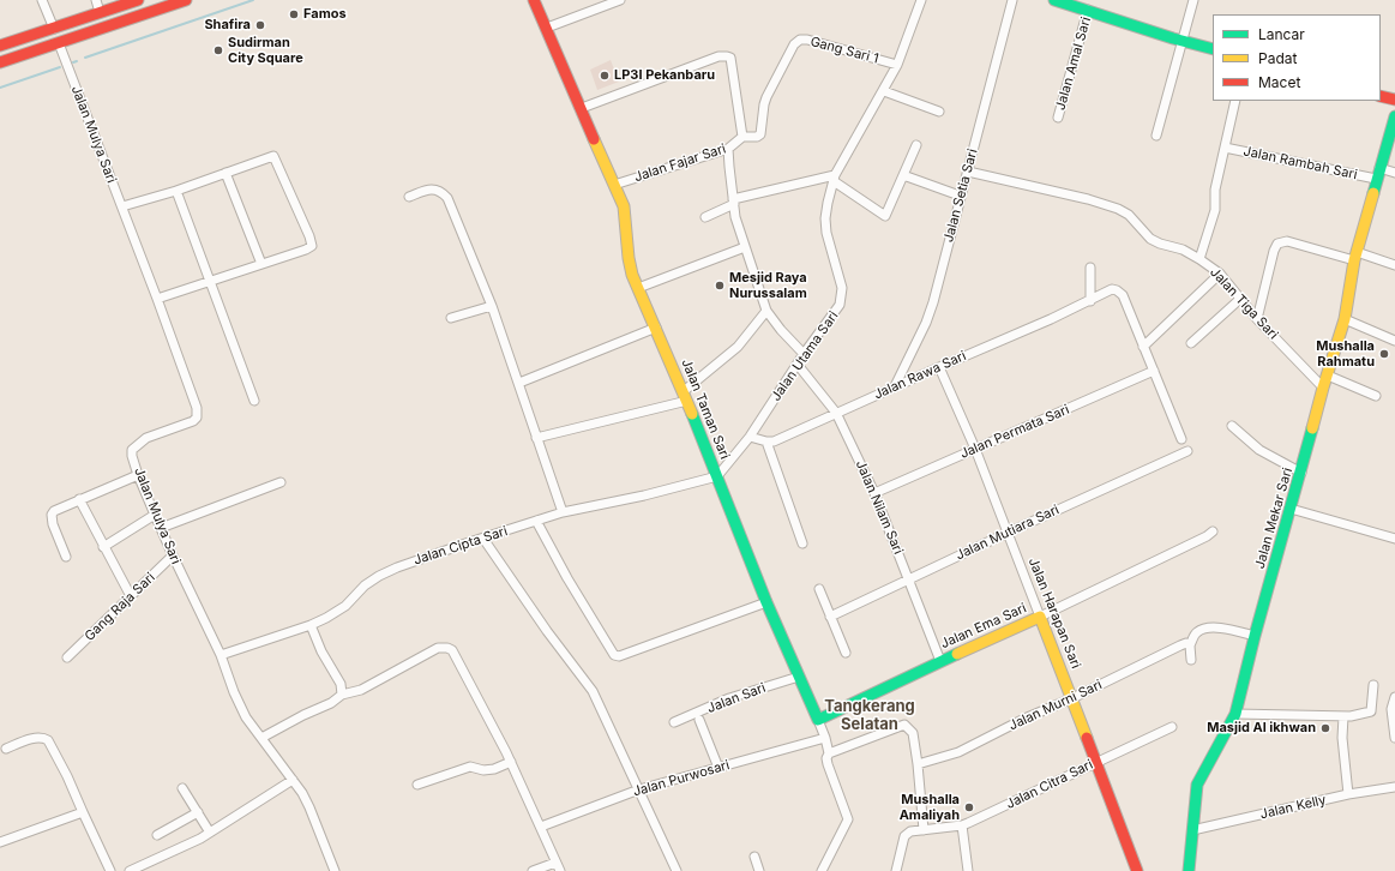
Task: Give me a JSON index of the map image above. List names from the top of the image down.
{
  "streets": {
    "street": [
      "Gang Sari 1",
      "Jalan Amal Sari",
      "Jalan Mulya Sari",
      "Jalan Fajar Sari",
      "Jalan Rambah Sari",
      "Jalan Setia Sari",
      "Jalan Tiga Sari",
      "Jalan Utama Sari",
      "Jalan Rawa Sari",
      "Jalan Taman Sari",
      "Jalan Permata Sari",
      "Jalan Nilam Sari",
      "Jalan Mekar Sari",
      "Jalan Mutiara Sari",
      "Jalan Cipta Sari",
      "Gang Raja Sari",
      "Jalan Harapan Sari",
      "Jalan Ema Sari",
      "Jalan Sari",
      "Jalan Murni Sari",
      "Jalan Purwosari",
      "Jalan Citra Sari",
      "Jalan Kelly"
    ]
  },
  "crossings": [
    ["Gang Sari 1", "Jalan Fajar Sari"],
    ["Gang Sari 1", "Jalan Utama Sari"],
    ["Jalan Mulya Sari", "Jalan Cipta Sari"],
    ["Jalan Mulya Sari", "Gang Raja Sari"],
    ["Jalan Fajar Sari", "Jalan Taman Sari"],
    ["Jalan Rambah Sari", "Jalan Mekar Sari"],
    ["Jalan Setia Sari", "Jalan Tiga Sari"],
    ["Jalan Setia Sari", "Jalan Rawa Sari"],
    ["Jalan Tiga Sari", "Jalan Mekar Sari"],
    ["Jalan Utama Sari", "Jalan Taman Sari"],
    ["Jalan Utama Sari", "Jalan Nilam Sari"],
    ["Jalan Utama Sari", "Jalan Cipta Sari"],
    ["Jalan Rawa Sari", "Jalan Nilam Sari"],
    ["Jalan Rawa Sari", "Jalan Harapan Sari"],
    ["Jalan Taman Sari", "Jalan Cipta Sari"],
    ["Jalan Taman Sari", "Jalan Ema Sari"],
    ["Jalan Taman Sari", "Jalan Sari"],
    ["Jalan Taman Sari", "Jalan Purwosari"],
    ["Jalan Permata Sari", "Jalan Nilam Sari"],
    ["Jalan Permata Sari", "Jalan Harapan Sari"],
    ["Jalan Nilam Sari", "Jalan Mutiara Sari"],
    ["Jalan Nilam Sari", "Jalan Ema Sari"],
    ["Jalan Mekar Sari", "Jalan Kelly"],
    ["Jalan Mutiara Sari", "Jalan Harapan Sari"],
    ["Jalan Harapan Sari", "Jalan Ema Sari"],
    ["Jalan Harapan Sari", "Jalan Murni Sari"],
    ["Jalan Harapan Sari", "Jalan Citra Sari"],
    ["Jalan Sari", "Jalan Purwosari"]
  ],
  "districts": ["Tangkerang Selatan"],
  "places": [
    "Famos",
    "Shafira",
    "Sudirman City Square",
    "LP3I Pekanbaru",
    "Mesjid Raya Nurussalam",
    "Mushalla Rahmatu",
    "Masjid Al ikhwan",
    "Mushalla Amaliyah"
  ],
  "legend": ["Lancar", "Padat", "Macet"]
}
